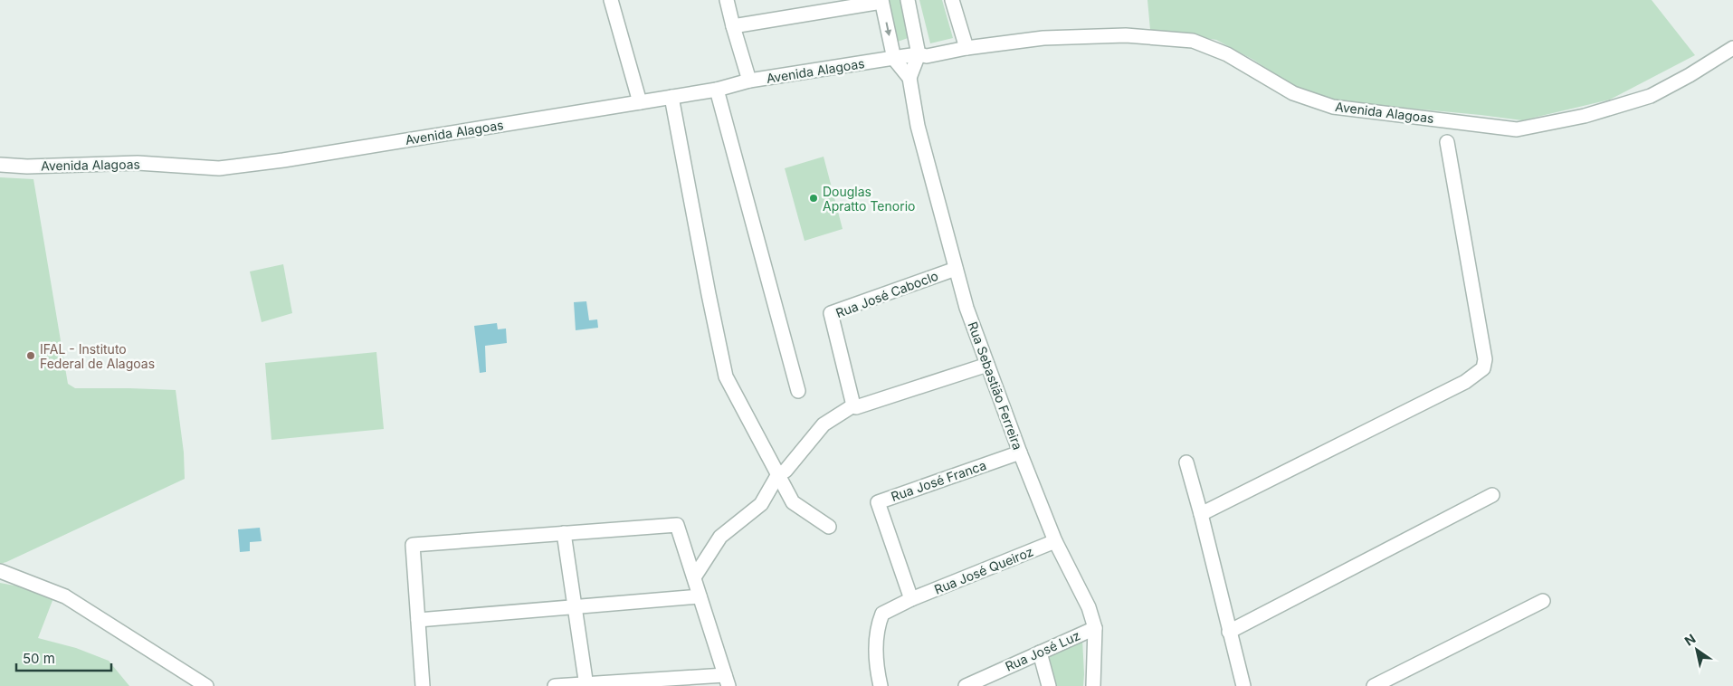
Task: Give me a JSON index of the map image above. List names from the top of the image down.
{
  "streets": {
    "street": [
      "Avenida Alagoas",
      "Rua José Caboclo",
      "Rua Sebastião Ferreira",
      "Rua José Franca",
      "Rua José Queiroz",
      "Rua José Luz"
    ]
  },
  "crossings": [
    ["Avenida Alagoas", "Rua Sebastião Ferreira"],
    ["Rua José Caboclo", "Rua Sebastião Ferreira"],
    ["Rua Sebastião Ferreira", "Rua José Franca"],
    ["Rua Sebastião Ferreira", "Rua José Queiroz"],
    ["Rua Sebastião Ferreira", "Rua José Luz"],
    ["Rua José Franca", "Rua José Queiroz"]
  ],
  "places": ["Douglas Apratto Tenorio", "IFAL - Instituto Federal de Alagoas"],
  "scale_bar": "50 m",
  "north": "top left"
}
